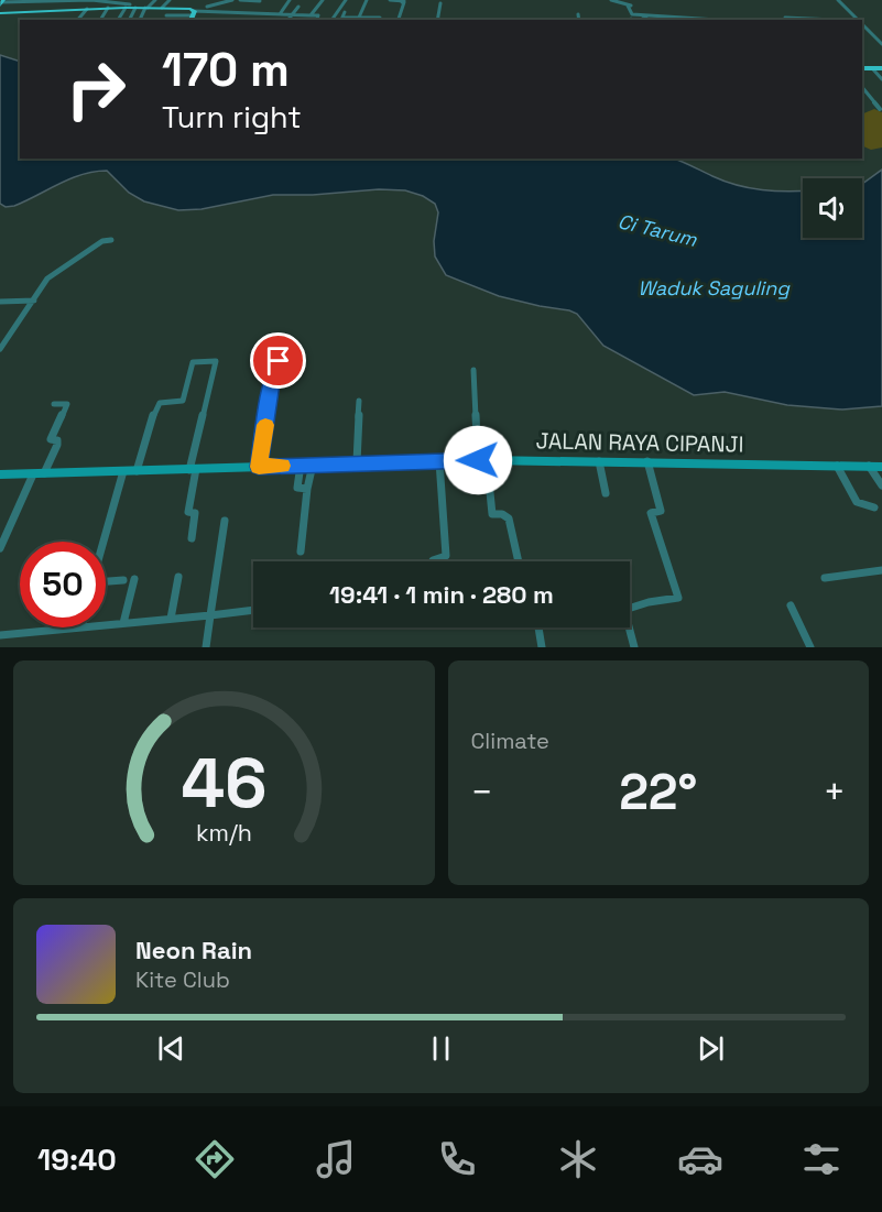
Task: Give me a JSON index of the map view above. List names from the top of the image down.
{
  "streets": {
    "main road": ["JALAN RAYA CIPANJI"]
  },
  "water": ["Ci Tarum", "Waduk Saguling"],
  "page": {
    "turn": ["170 m", "Turn right"],
    "limit": "50",
    "trip": "19:41 · 1 min · 280 m",
    "tile": "Climate",
    "heat": ["−", "22°", "+"],
    "song": ["Neon Rain", "Kite Club"],
    "tabs": "19:40",
    "gauge": ["46", "km/h"]
  }
}
